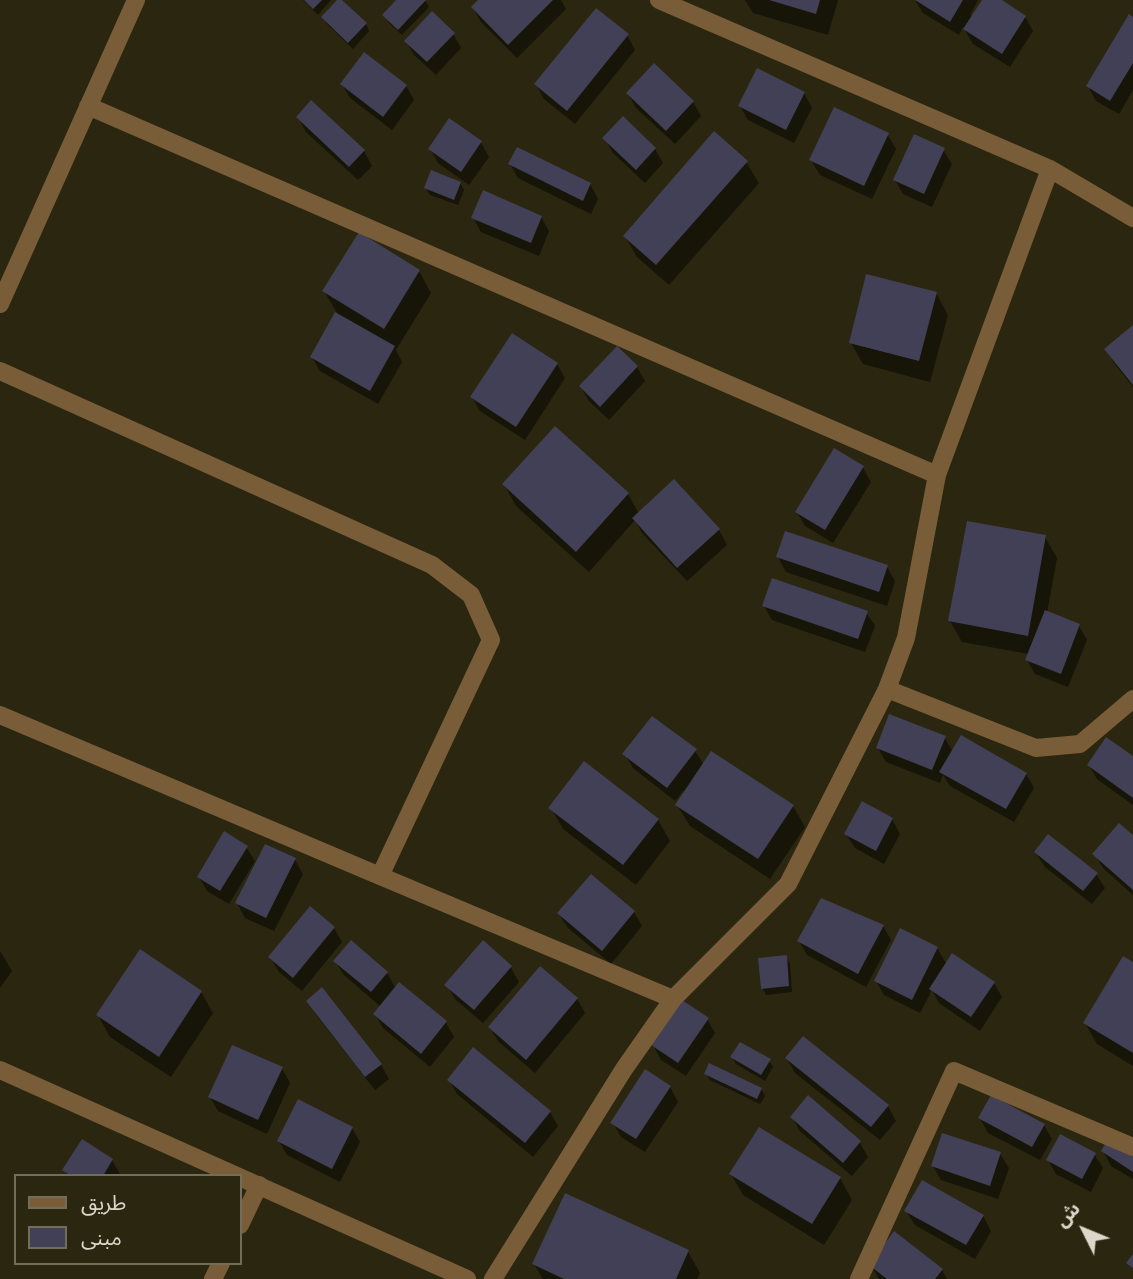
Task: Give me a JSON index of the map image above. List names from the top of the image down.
{
  "legend": ["طريق", "مبنى"],
  "north": "top left"
}
